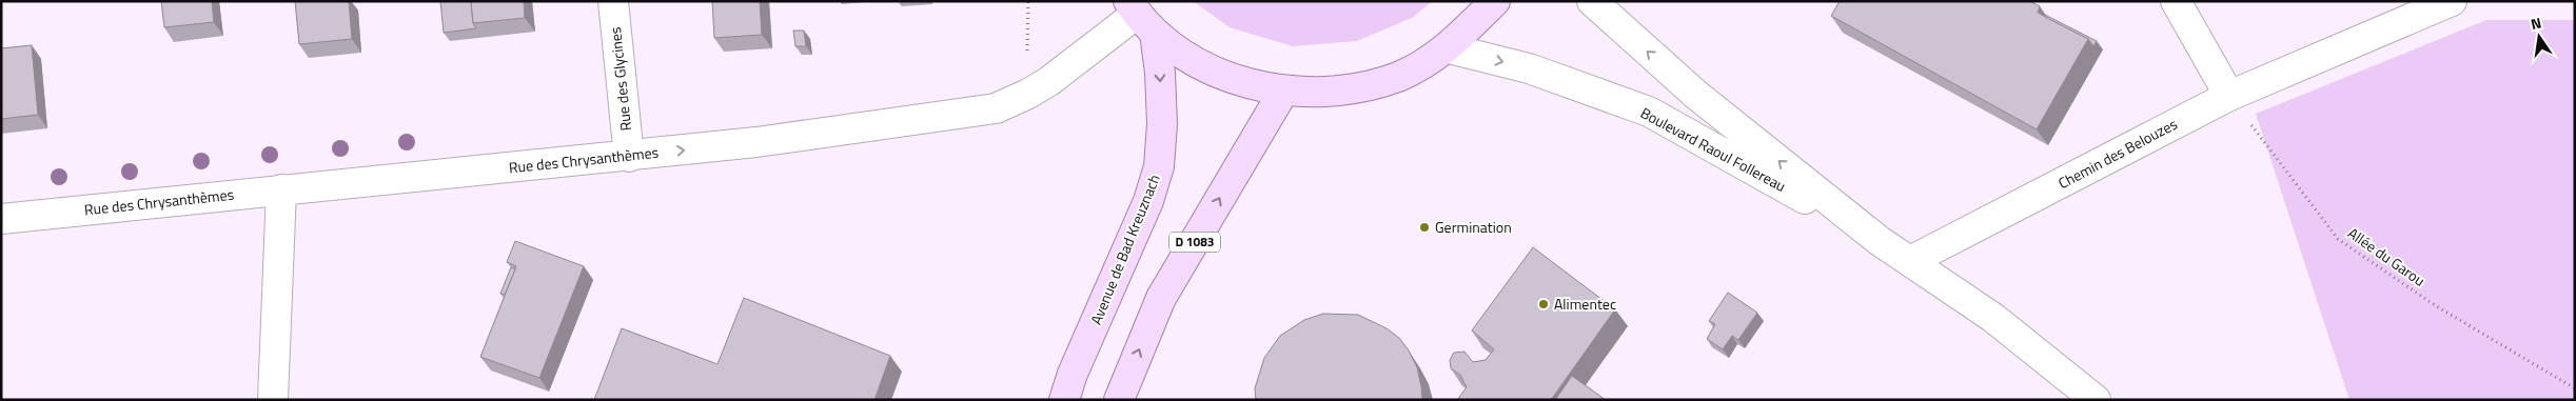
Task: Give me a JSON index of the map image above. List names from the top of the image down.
{
  "streets": {
    "main road": ["D 1083", "Avenue de Bad Kreuznach"],
    "street": [
      "Rue des Glycines",
      "Boulevard Raoul Follereau",
      "Chemin des Belouzes",
      "Rue des Chrysanthèmes"
    ],
    "path": ["Allée du Garou"]
  },
  "crossings": [
    ["Rue des Glycines", "Rue des Chrysanthèmes"],
    ["Boulevard Raoul Follereau", "Chemin des Belouzes"],
    ["Chemin des Belouzes", "Allée du Garou"],
    ["Rue des Chrysanthèmes", "Avenue de Bad Kreuznach"]
  ],
  "one_way": ["Rue des Chrysanthèmes"],
  "places": ["Germination", "Alimentec"],
  "north": "top"
}
